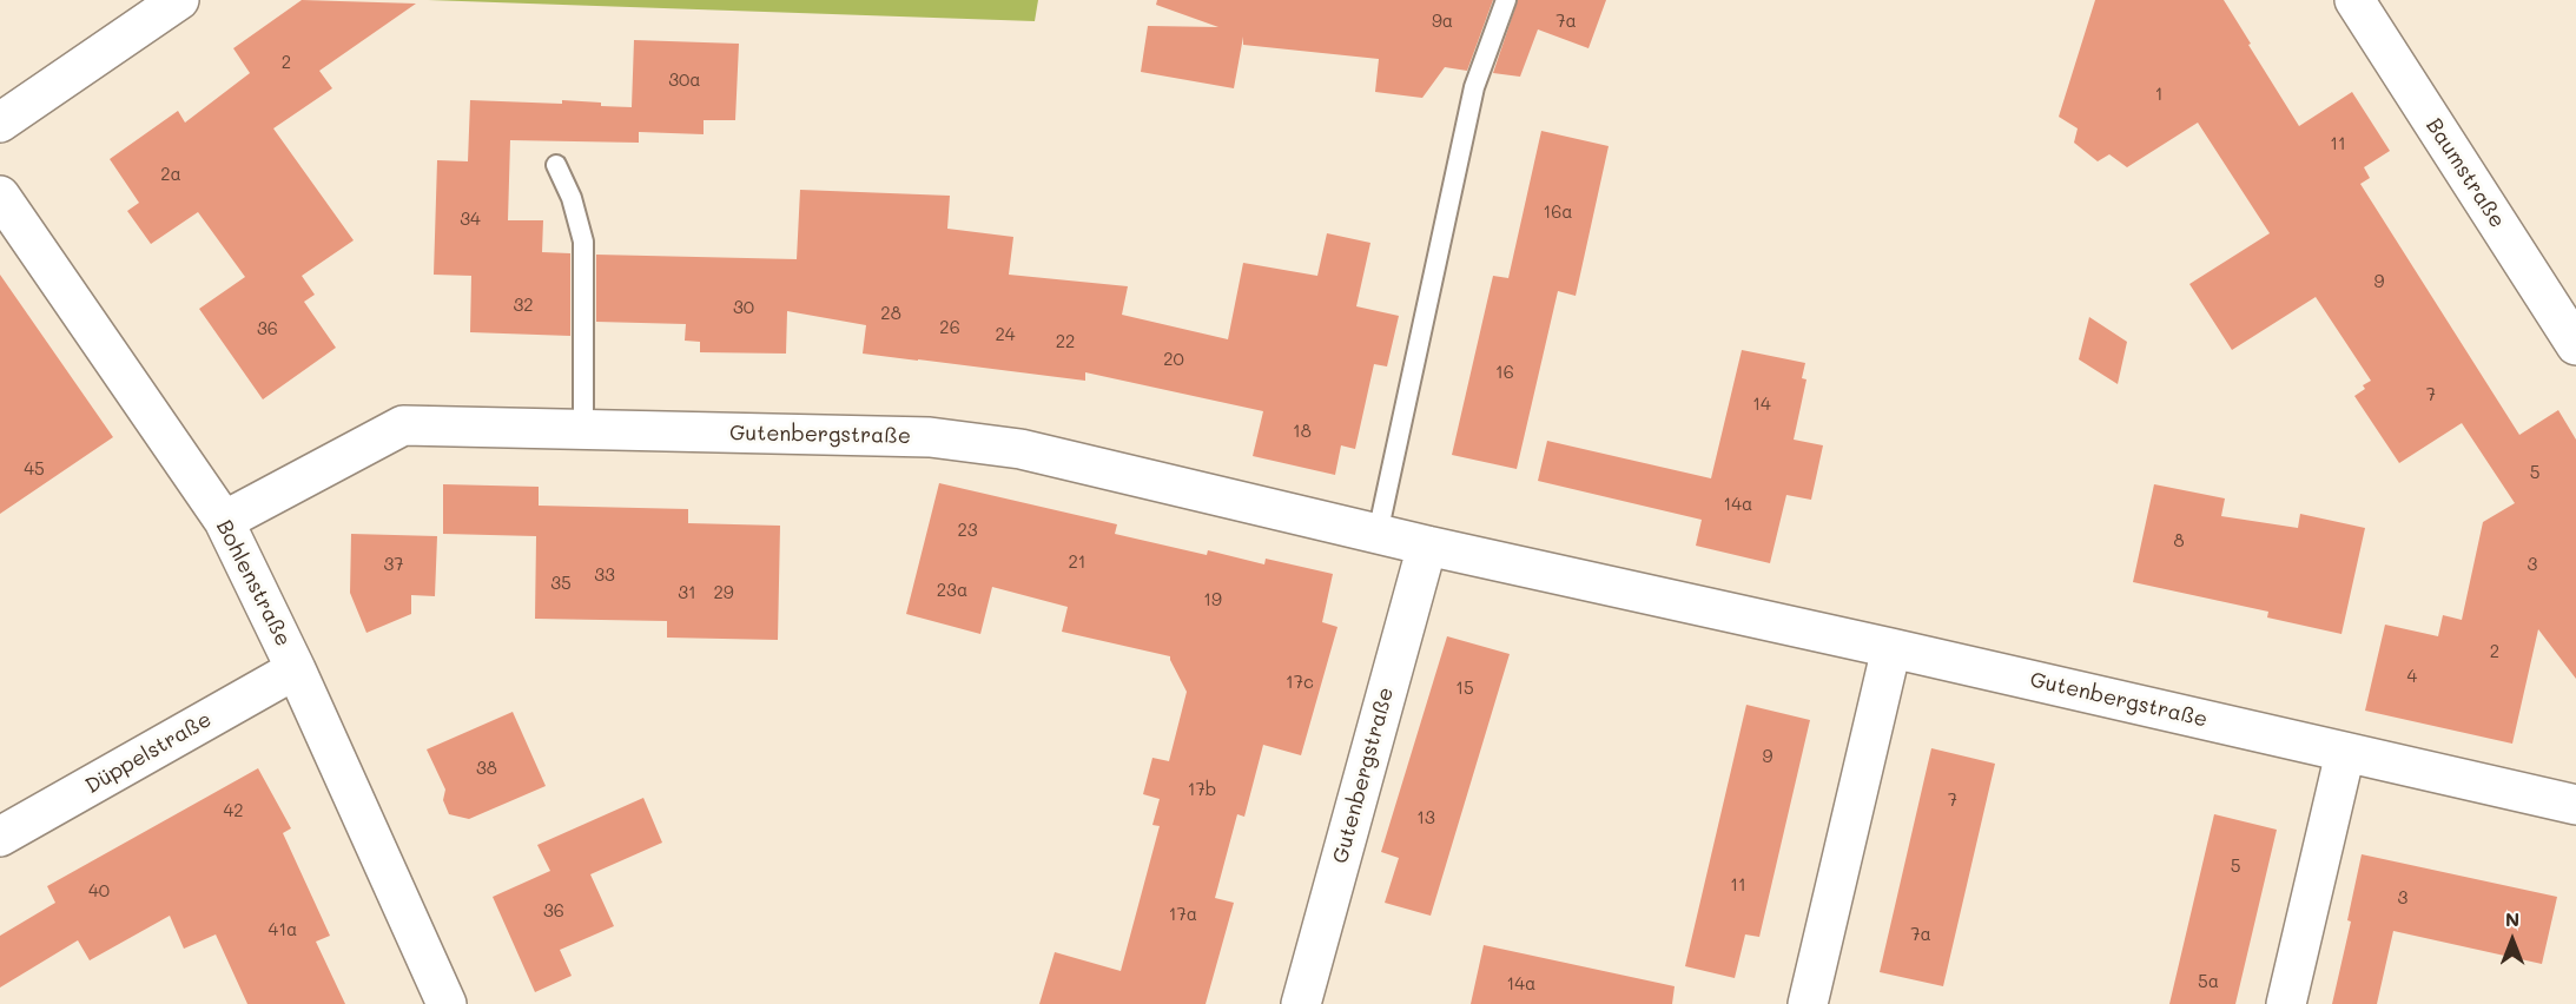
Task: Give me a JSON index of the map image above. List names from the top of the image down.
{
  "streets": {
    "street": [
      "Baumstraße",
      "Gutenbergstraße",
      "Bohlenstraße",
      "Düppelstraße"
    ]
  },
  "crossings": [
    ["Gutenbergstraße", "Bohlenstraße"],
    ["Bohlenstraße", "Düppelstraße"]
  ],
  "house_numbers": [
    "9a",
    "7a",
    "2",
    "30a",
    "1",
    "11",
    "2a",
    "16a",
    "34",
    "9",
    "32",
    "30",
    "28",
    "26",
    "36",
    "24",
    "22",
    "20",
    "16",
    "7",
    "14",
    "18",
    "45",
    "5",
    "14a",
    "23",
    "8",
    "21",
    "37",
    "3",
    "33",
    "35",
    "23a",
    "31",
    "29",
    "19",
    "2",
    "4",
    "17c",
    "15",
    "9",
    "38",
    "17b",
    "7",
    "42",
    "13",
    "5",
    "11",
    "40",
    "3",
    "36",
    "17a",
    "41a",
    "7a",
    "5a",
    "14a"
  ],
  "north": "top"
}
